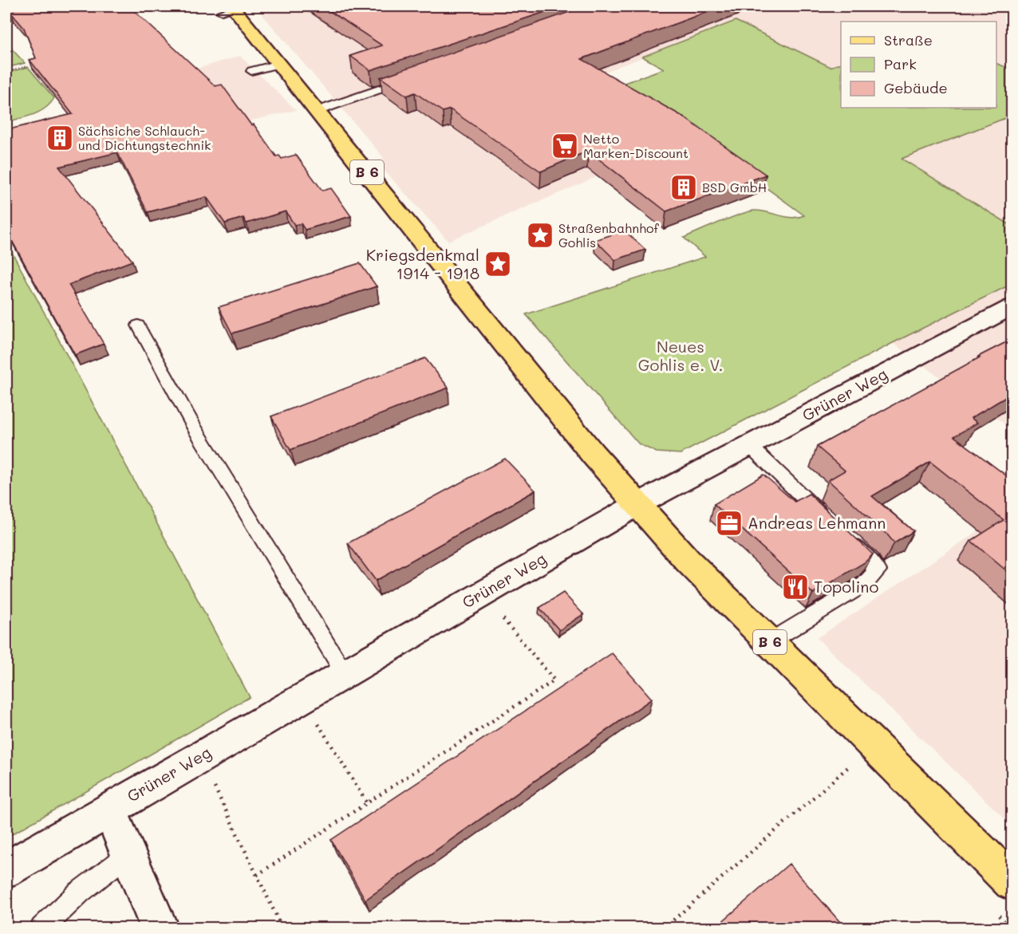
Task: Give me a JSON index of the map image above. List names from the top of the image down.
{
  "streets": {
    "main road": ["B 6"],
    "street": ["Grüner Weg"]
  },
  "crossings": [
    ["B 6", "Grüner Weg"]
  ],
  "parks": ["Neues Gohlis e. V."],
  "places": {
    "building": ["Sächsiche Schlauch- und Dichtungstechnik", "BSD GmbH"],
    "supermarket": ["Netto Marken-Discount"],
    "place": ["Straßenbahnhof Gohlis", "Kriegsdenkmal 1914 - 1918"],
    "office": ["Andreas Lehmann"],
    "restaurant": ["Topolino"]
  },
  "legend": ["Straße", "Park", "Gebäude"]
}
